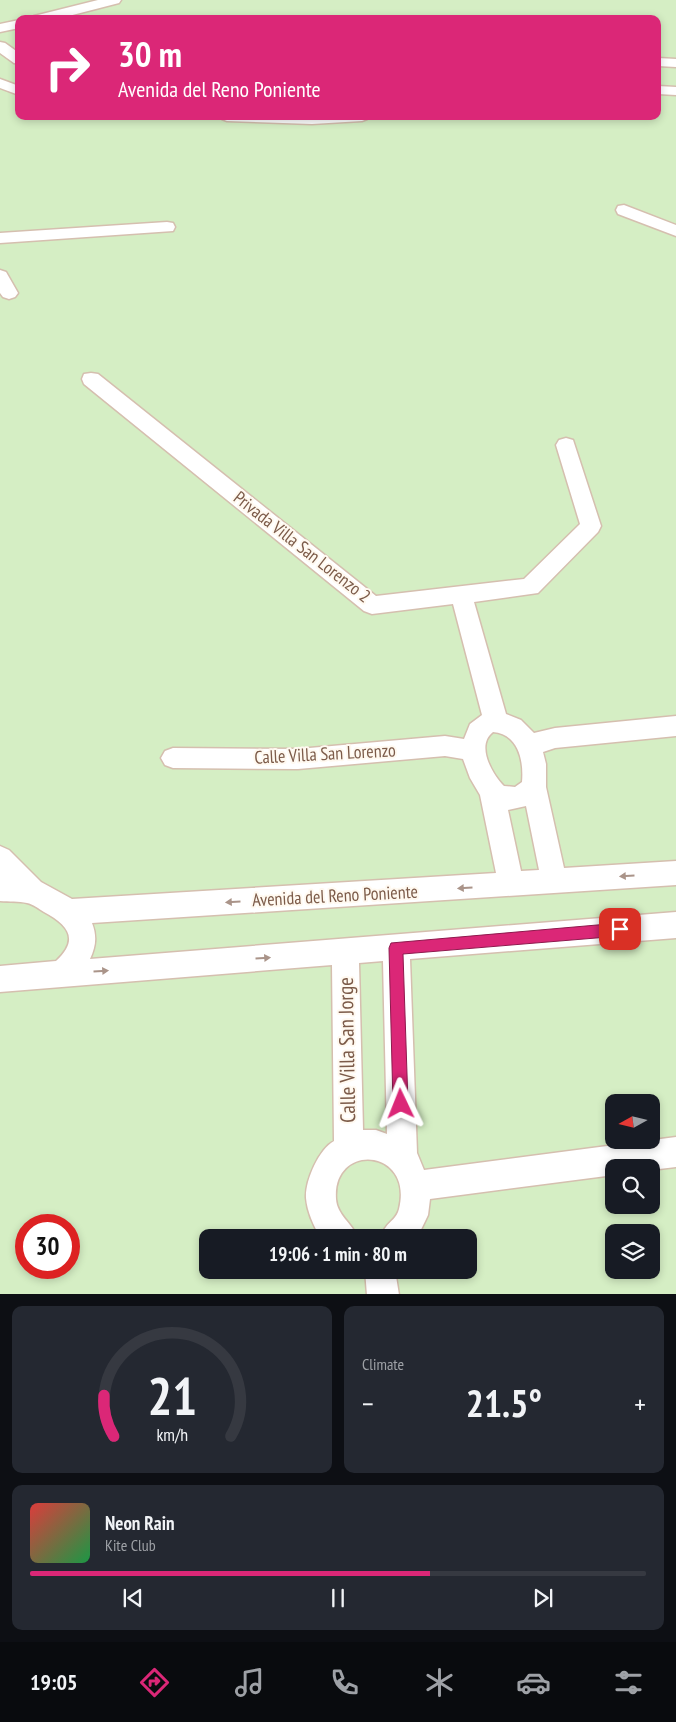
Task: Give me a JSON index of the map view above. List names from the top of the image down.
{
  "streets": {
    "street": [
      "Privada Villa San Lorenzo 2",
      "Calle Villa San Lorenzo",
      "Avenida del Reno Poniente",
      "Calle Villa San Jorge"
    ]
  },
  "north": "left",
  "page": {
    "turn": ["30 m", "Avenida del Reno Poniente"],
    "limit": "30",
    "trip": "19:06 · 1 min · 80 m",
    "tile": "Climate",
    "heat": ["−", "21.5°", "+"],
    "song": ["Neon Rain", "Kite Club"],
    "tabs": "19:05",
    "gauge": ["21", "km/h"]
  }
}
